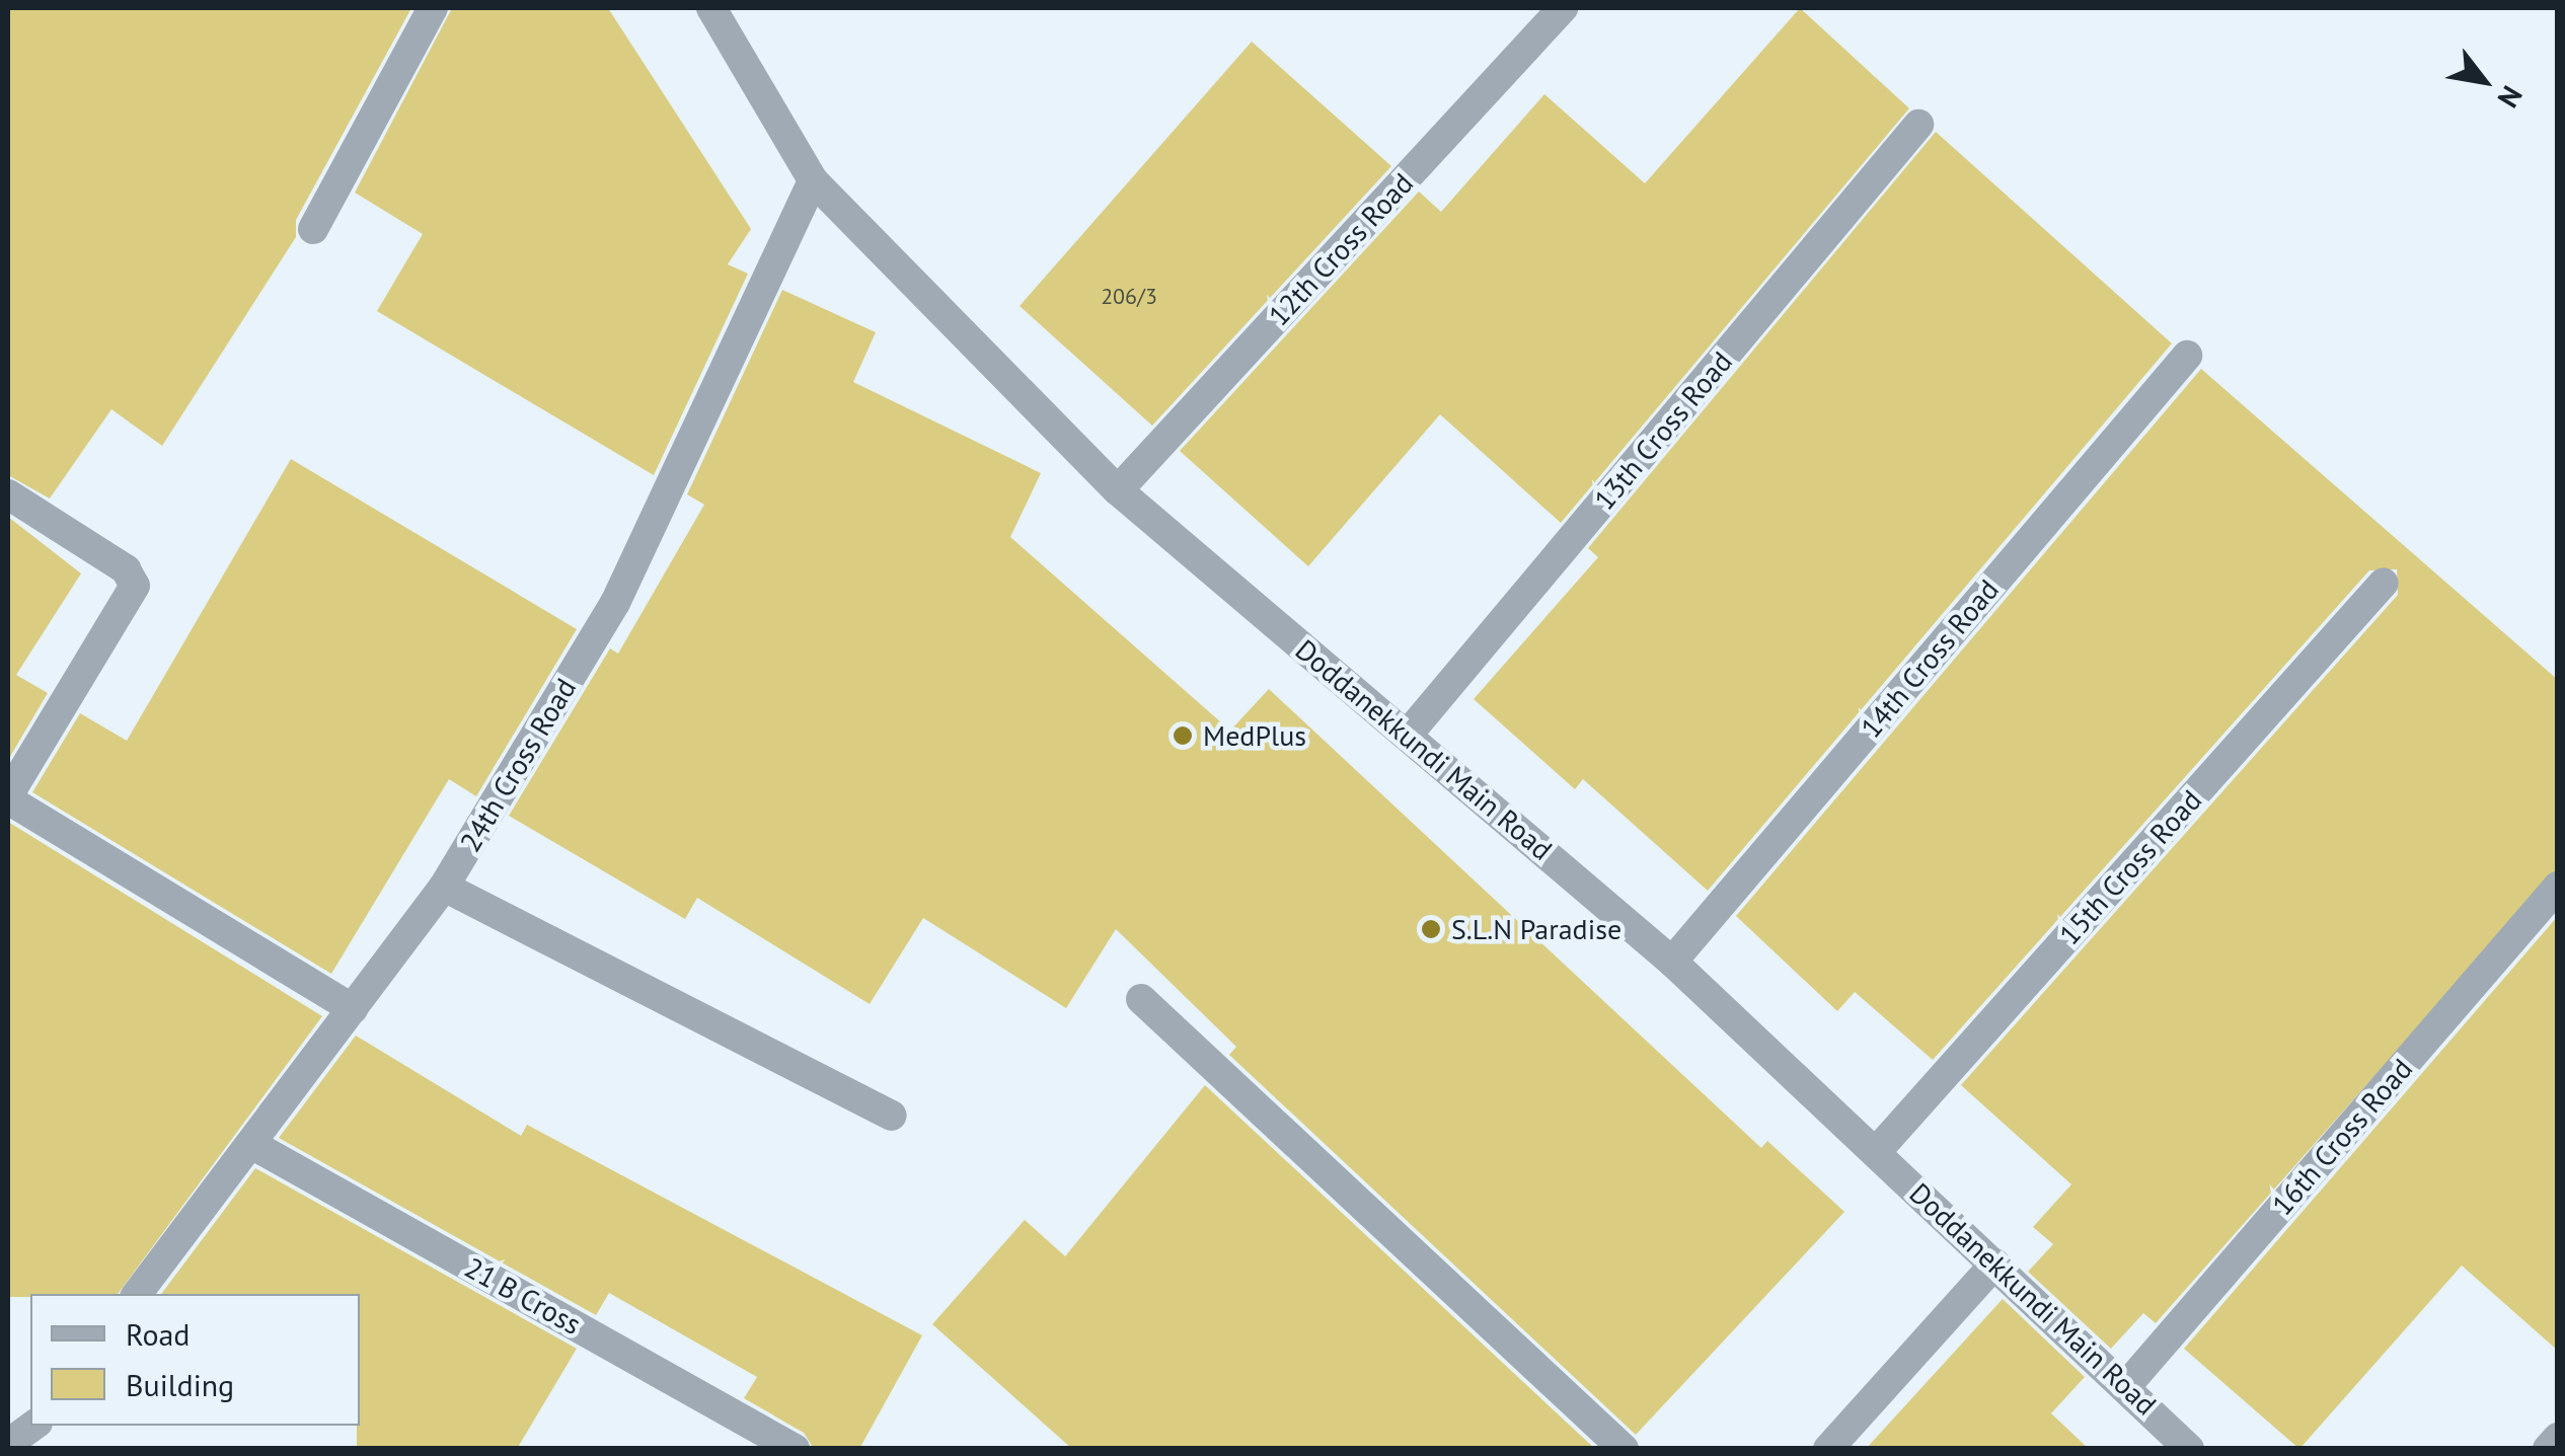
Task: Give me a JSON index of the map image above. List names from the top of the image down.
{
  "streets": {
    "street": [
      "12th Cross Road",
      "13th Cross Road",
      "14th Cross Road",
      "Doddanekkundi Main Road",
      "24th Cross Road",
      "15th Cross Road",
      "16th Cross Road",
      "21 B Cross"
    ]
  },
  "crossings": [
    ["12th Cross Road", "Doddanekkundi Main Road"],
    ["13th Cross Road", "Doddanekkundi Main Road"],
    ["14th Cross Road", "Doddanekkundi Main Road"],
    ["Doddanekkundi Main Road", "24th Cross Road"],
    ["Doddanekkundi Main Road", "15th Cross Road"],
    ["Doddanekkundi Main Road", "16th Cross Road"],
    ["24th Cross Road", "21 B Cross"]
  ],
  "places": ["MedPlus", "S.L.N Paradise"],
  "house_numbers": ["206/3"],
  "legend": ["Road", "Building"],
  "north": "bottom right"
}
